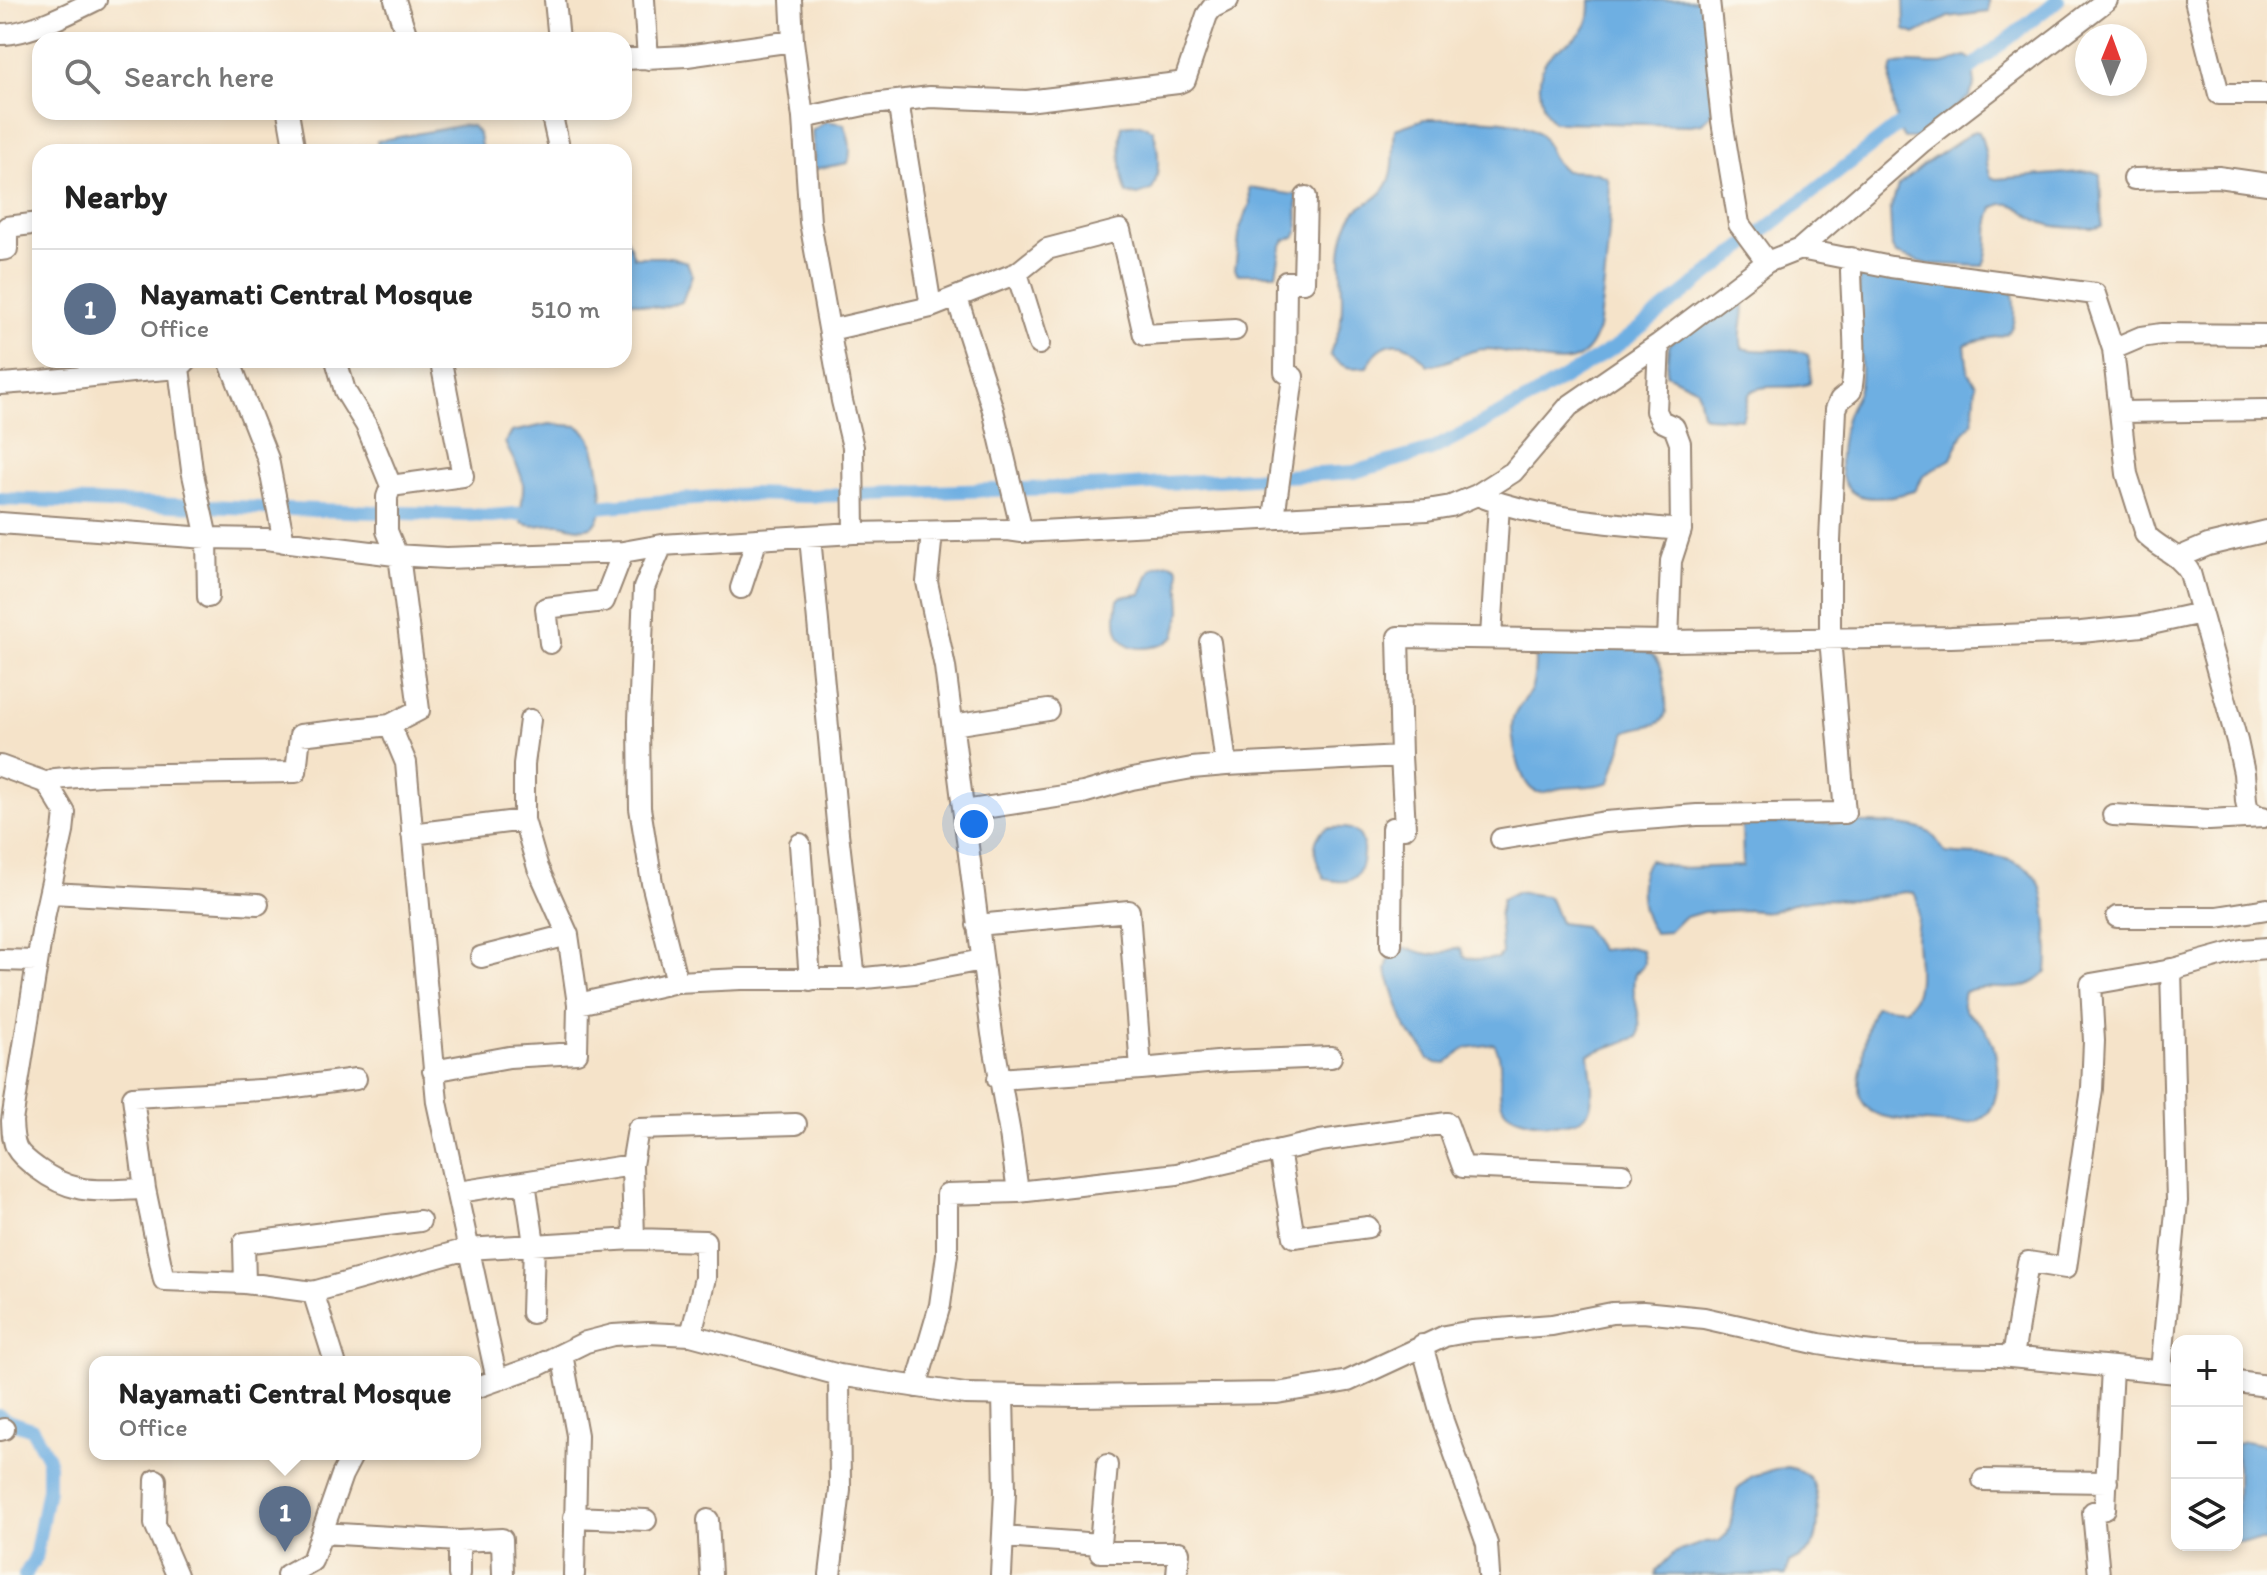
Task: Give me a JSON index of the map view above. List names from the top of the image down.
{
  "north": "top",
  "page": {
    "search": "Search here",
    "heading": "Nearby",
    "list": [
      {
        "mark": "1",
        "name": "Nayamati Central Mosque",
        "note": "Office",
        "value": "510 m"
      }
    ],
    "map_buttons": ["+", "−"],
    "popup": ["Nayamati Central Mosque", "Office"],
    "pins": "1"
  }
}
